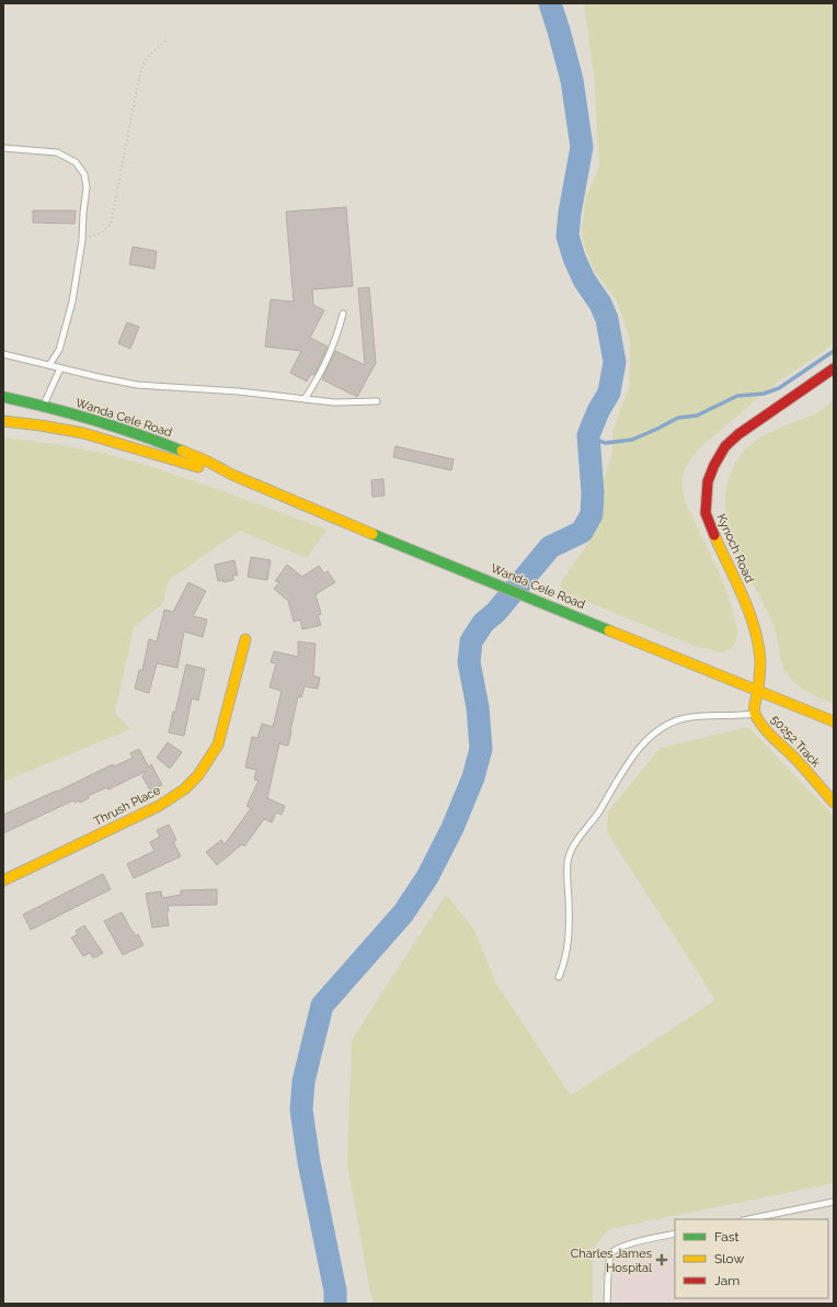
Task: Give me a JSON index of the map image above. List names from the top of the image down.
{
  "streets": {
    "street": [
      "Wanda Cele Road",
      "Kynoch Road",
      "50252 Track",
      "Thrush Place"
    ]
  },
  "crossings": [
    ["Wanda Cele Road", "Kynoch Road"],
    ["Wanda Cele Road", "50252 Track"],
    ["Kynoch Road", "50252 Track"]
  ],
  "places": {
    "health": ["Charles James Hospital"]
  },
  "legend": ["Fast", "Slow", "Jam"]
}
